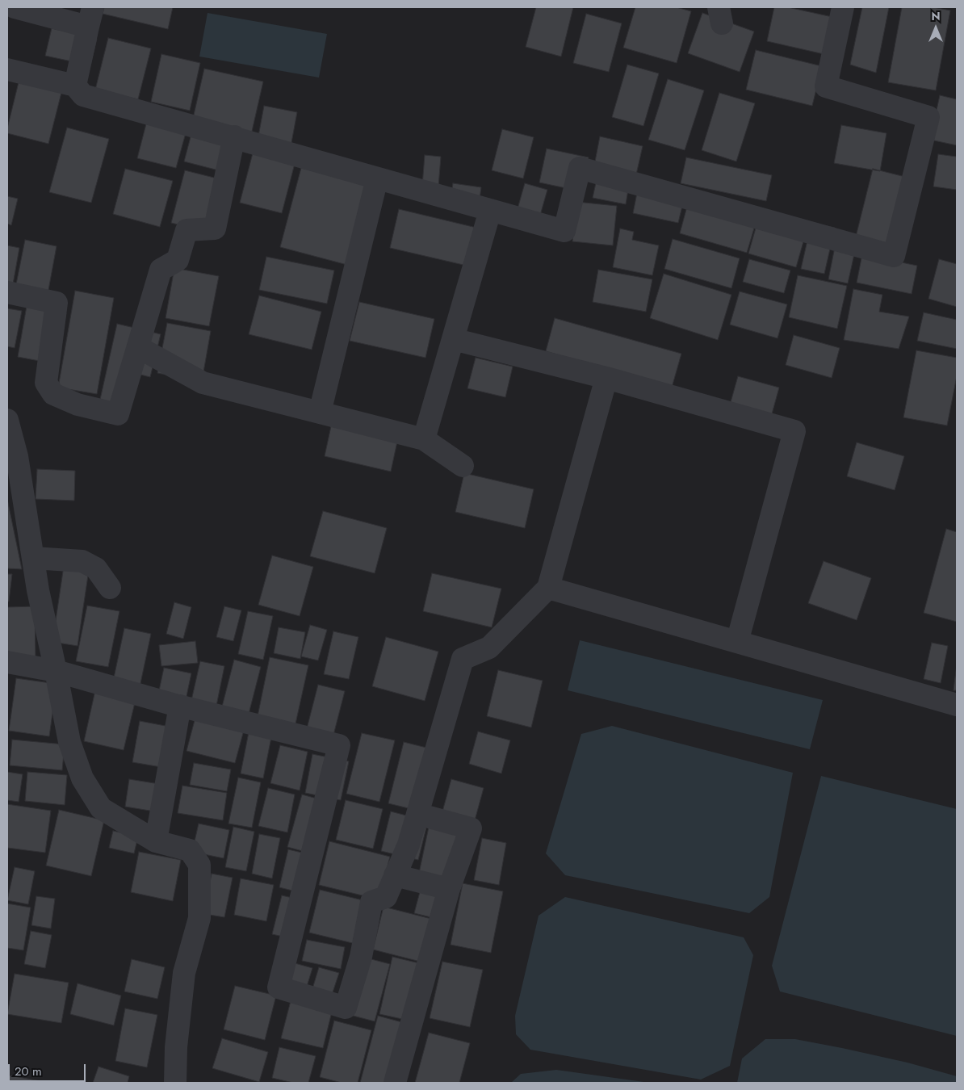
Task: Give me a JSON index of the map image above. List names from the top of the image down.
{
  "scale_bar": "20 m",
  "north": "top"
}
